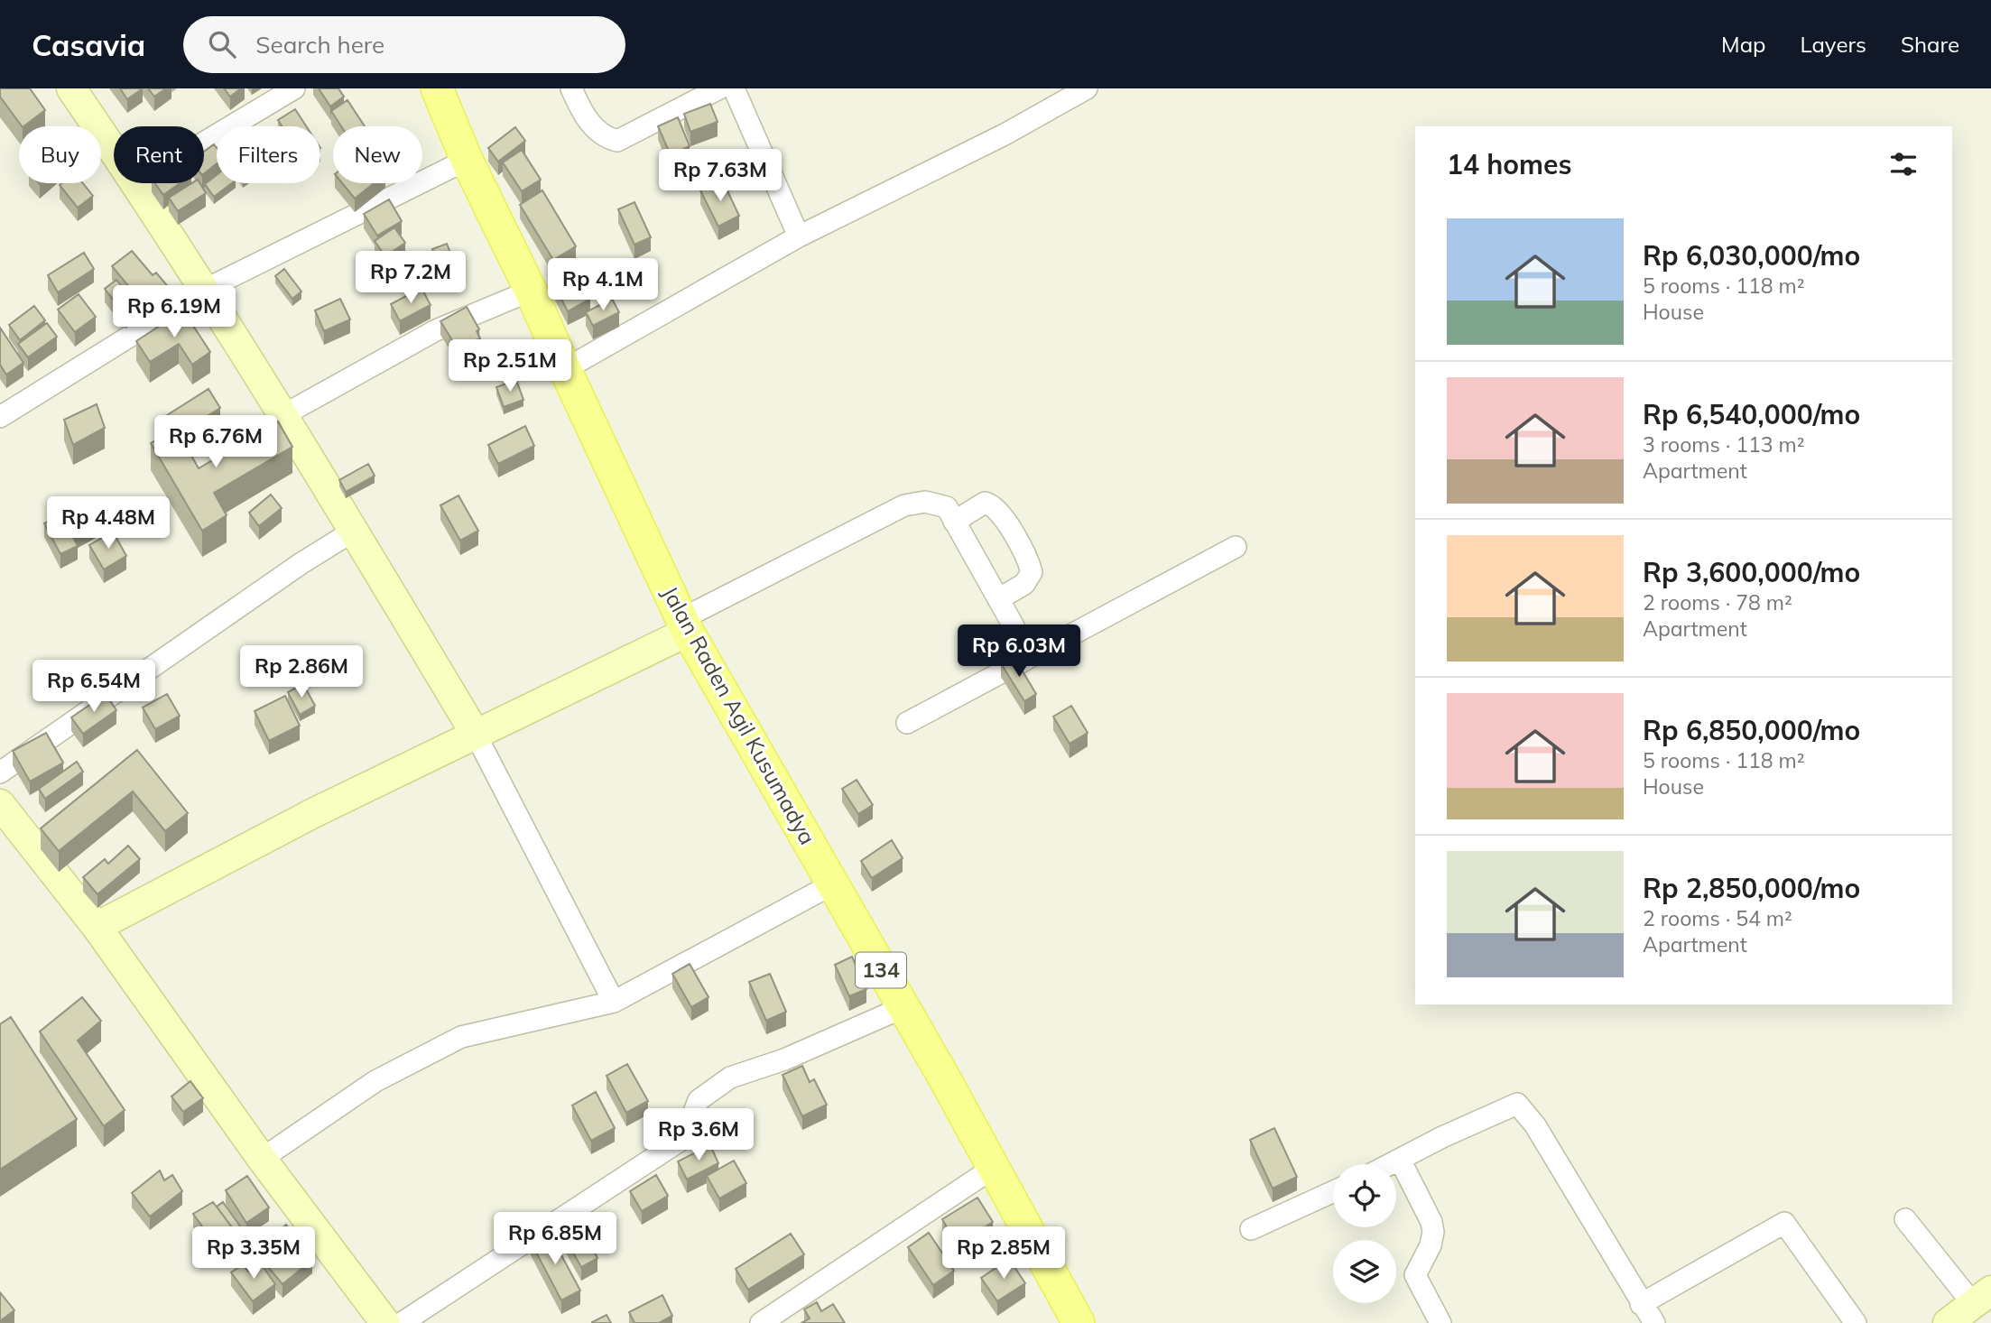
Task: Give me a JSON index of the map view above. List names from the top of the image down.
{
  "streets": {
    "main road": ["Jalan Raden Agil Kusumadya", "134"]
  },
  "page": {
    "header": "Casavia",
    "search": "Search here",
    "nav": ["Map", "Layers", "Share"],
    "chip": [
      "Buy",
      "Rent",
      "Filters",
      "New"
    ],
    "heading": "14 homes",
    "price": [
      "Rp 7.63M",
      "Rp 7.2M",
      "Rp 4.1M",
      "Rp 6.19M",
      "Rp 2.51M",
      "Rp 6.76M",
      "Rp 4.48M",
      "Rp 6.03M",
      "Rp 2.86M",
      "Rp 6.54M",
      "Rp 3.6M",
      "Rp 6.85M",
      "Rp 3.35M",
      "Rp 2.85M"
    ],
    "list": [
      {
        "name": "Rp 6,030,000/mo",
        "note": "5 rooms · 118 m² · House"
      },
      {
        "name": "Rp 6,540,000/mo",
        "note": "3 rooms · 113 m² · Apartment"
      },
      {
        "name": "Rp 3,600,000/mo",
        "note": "2 rooms · 78 m² · Apartment"
      },
      {
        "name": "Rp 6,850,000/mo",
        "note": "5 rooms · 118 m² · House"
      },
      {
        "name": "Rp 2,850,000/mo",
        "note": "2 rooms · 54 m² · Apartment"
      }
    ]
  }
}
